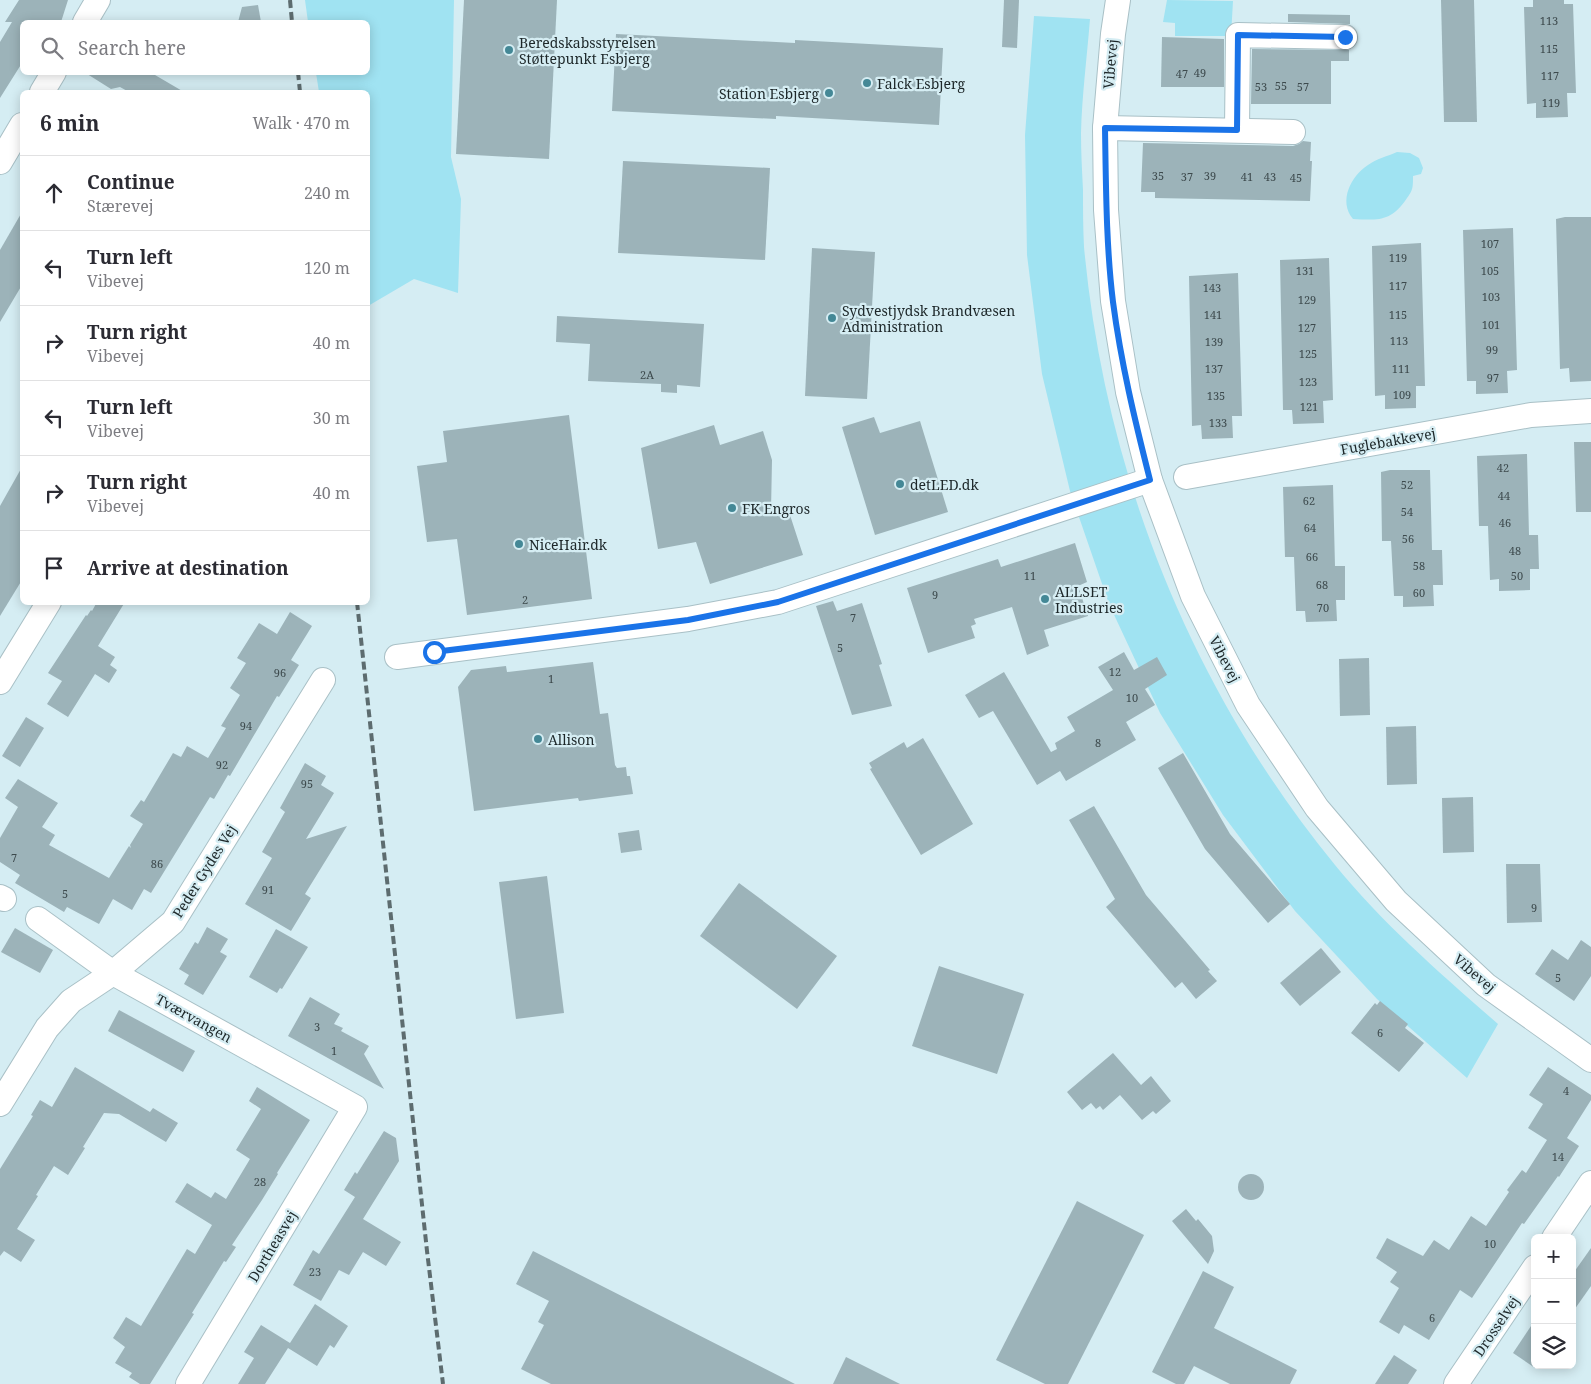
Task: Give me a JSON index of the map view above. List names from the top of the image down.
{
  "streets": {
    "street": [
      "Vibevej",
      "Fuglebakkevej",
      "Peder Gydes Vej",
      "Tværvangen",
      "Dortheasvej",
      "Drosselvej"
    ]
  },
  "crossings": [
    ["Peder Gydes Vej", "Tværvangen"],
    ["Tværvangen", "Dortheasvej"]
  ],
  "places": [
    "Beredskabsstyrelsen Støttepunkt Esbjerg",
    "Falck Esbjerg",
    "Station Esbjerg",
    "Sydvestjydsk Brandvæsen Administration",
    "detLED.dk",
    "FK Engros",
    "NiceHair.dk",
    "ALLSET Industries",
    "Allison"
  ],
  "house_numbers": [
    "113",
    "115",
    "49",
    "47",
    "117",
    "55",
    "53",
    "57",
    "119",
    "35",
    "39",
    "37",
    "41",
    "43",
    "45",
    "107",
    "119",
    "131",
    "105",
    "117",
    "143",
    "103",
    "129",
    "141",
    "115",
    "101",
    "127",
    "113",
    "139",
    "99",
    "125",
    "137",
    "111",
    "2A",
    "97",
    "123",
    "109",
    "135",
    "121",
    "133",
    "42",
    "52",
    "44",
    "62",
    "54",
    "46",
    "64",
    "56",
    "48",
    "66",
    "58",
    "11",
    "50",
    "68",
    "60",
    "9",
    "2",
    "70",
    "7",
    "5",
    "12",
    "96",
    "1",
    "10",
    "94",
    "8",
    "92",
    "95",
    "7",
    "86",
    "91",
    "5",
    "9",
    "5",
    "3",
    "6",
    "1",
    "4",
    "14",
    "28",
    "10",
    "23",
    "6"
  ],
  "page": {
    "search": "Search here",
    "heading": ["6 min", "Walk · 470 m"],
    "list": [
      ["Continue", "Stærevej", "240 m"],
      ["Turn left", "Vibevej", "120 m"],
      ["Turn right", "Vibevej", "40 m"],
      ["Turn left", "Vibevej", "30 m"],
      ["Turn right", "Vibevej", "40 m"],
      "Arrive at destination"
    ],
    "map_buttons": ["+", "−"]
  }
}
